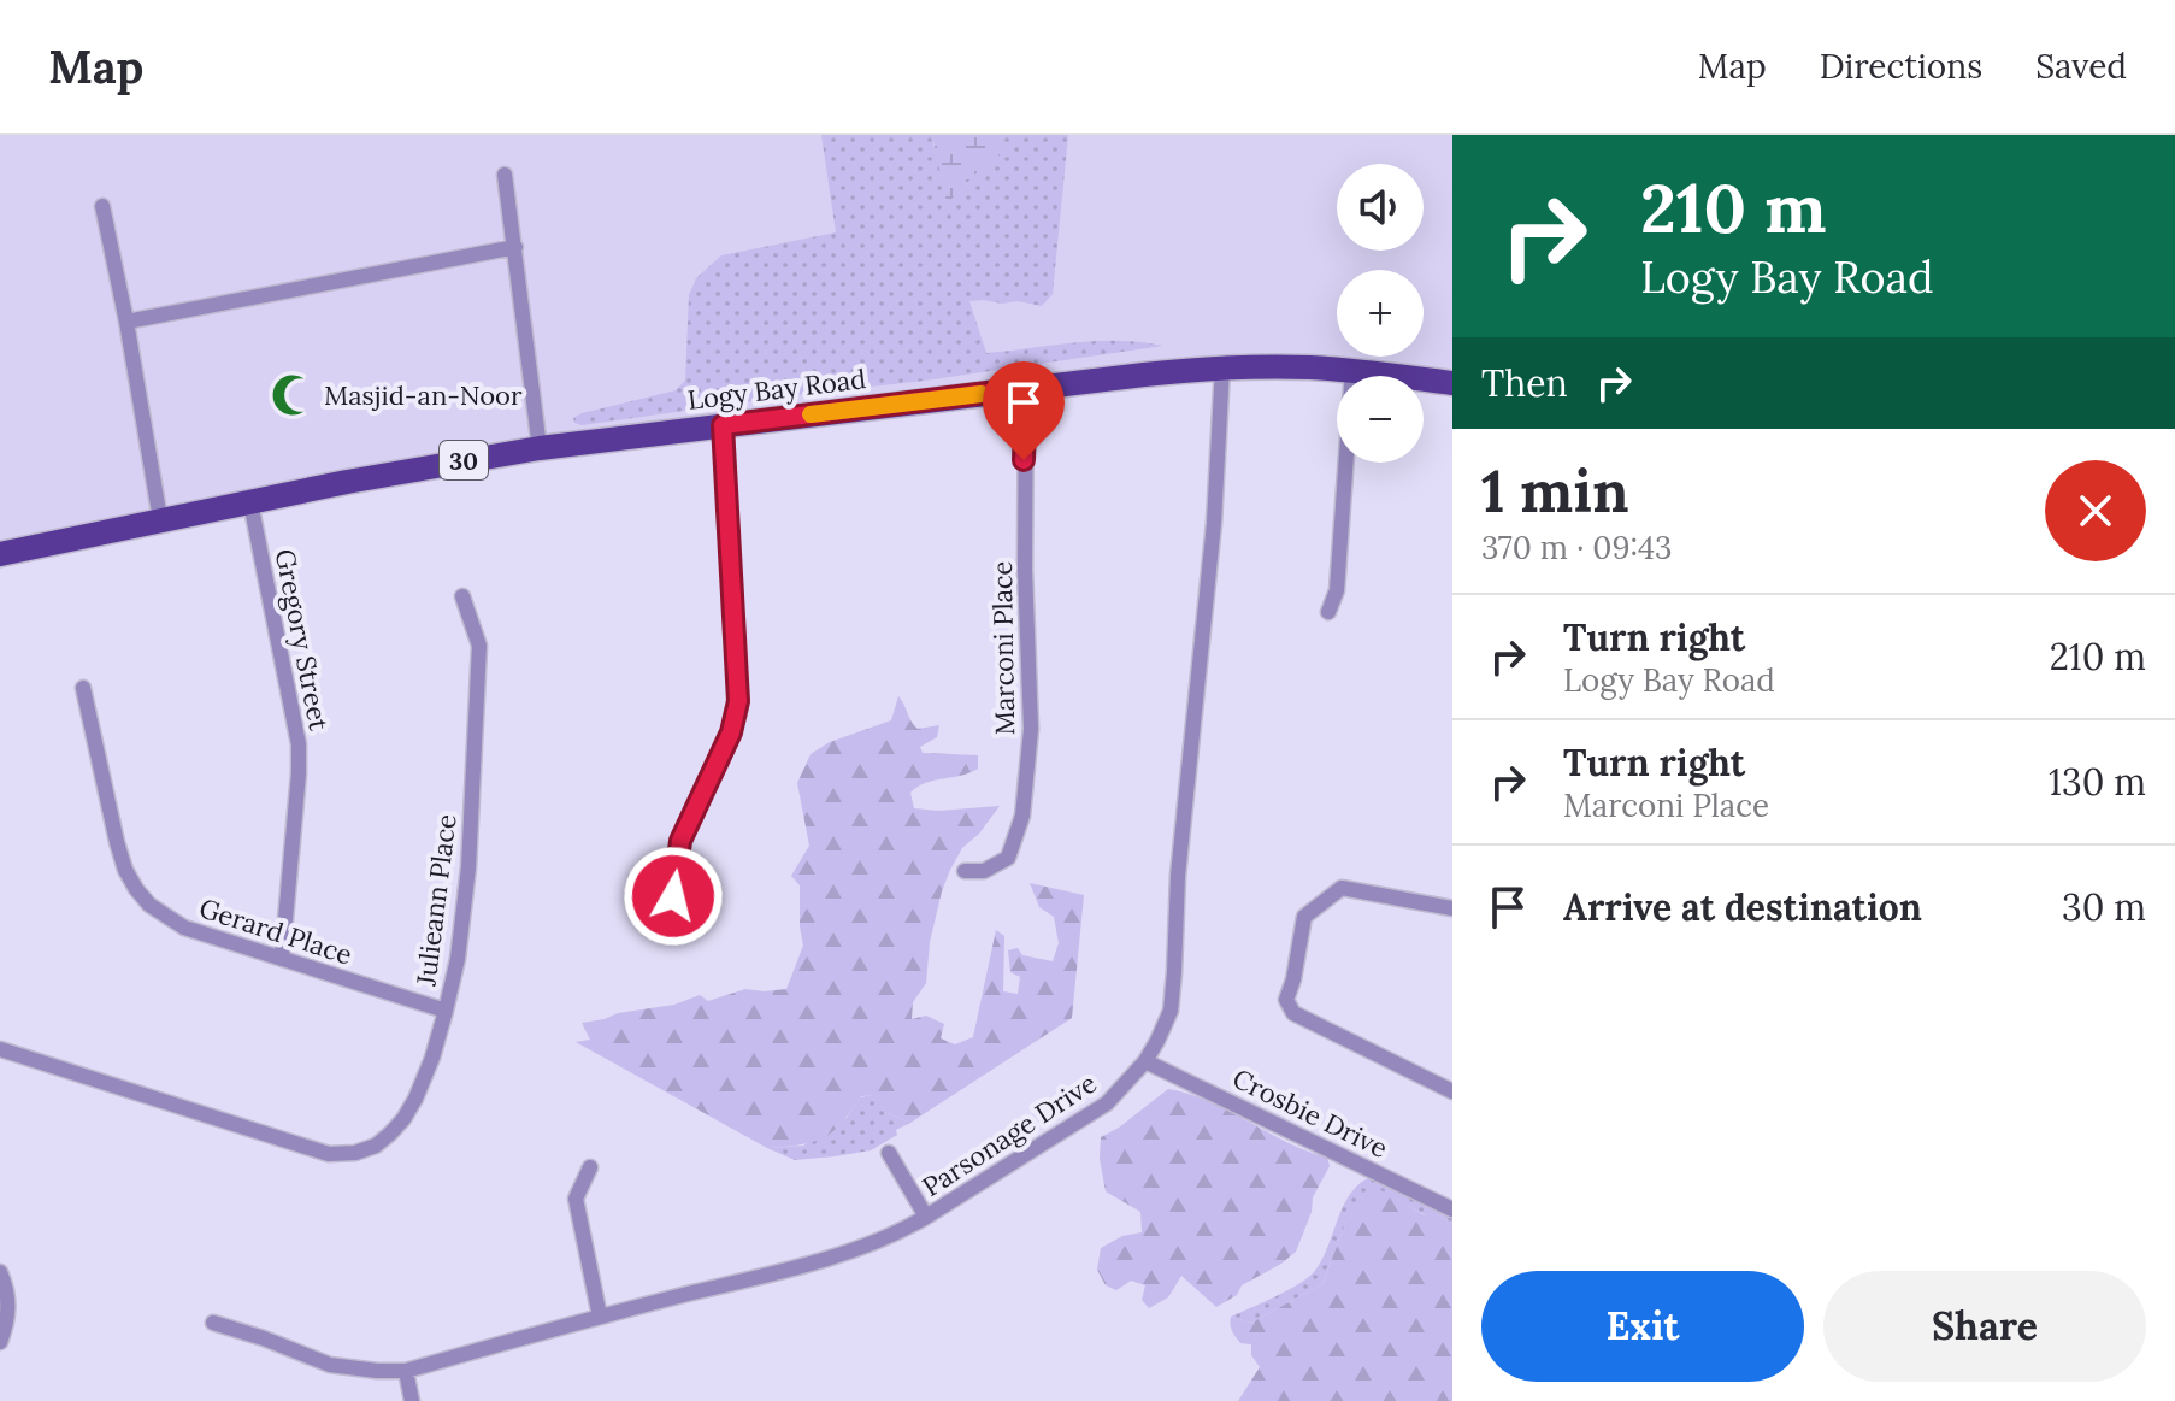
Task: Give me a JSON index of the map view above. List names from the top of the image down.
{
  "streets": {
    "main road": ["Logy Bay Road", "30"],
    "street": [
      "Gregory Street",
      "Marconi Place",
      "Julieann Place",
      "Gerard Place",
      "Crosbie Drive",
      "Parsonage Drive"
    ]
  },
  "crossings": [
    ["Logy Bay Road", "Gregory Street"],
    ["Logy Bay Road", "Marconi Place"],
    ["Logy Bay Road", "Parsonage Drive"],
    ["Gregory Street", "Gerard Place"],
    ["Julieann Place", "Gerard Place"],
    ["Crosbie Drive", "Parsonage Drive"]
  ],
  "places": {
    "mosque": ["Masjid-an-Noor"]
  },
  "page": {
    "header": "Map",
    "nav": ["Map", "Directions", "Saved"],
    "turn": ["210 m", "Logy Bay Road"],
    "map_buttons": ["+", "−"],
    "then": "Then",
    "heading": ["1 min", "370 m · 09:43"],
    "list": [
      {
        "name": "Turn right",
        "note": "Logy Bay Road",
        "value": "210 m"
      },
      {
        "name": "Turn right",
        "note": "Marconi Place",
        "value": "130 m"
      },
      {
        "name": "Arrive at destination",
        "value": "30 m"
      }
    ],
    "buttons": ["Exit", "Share"]
  }
}
